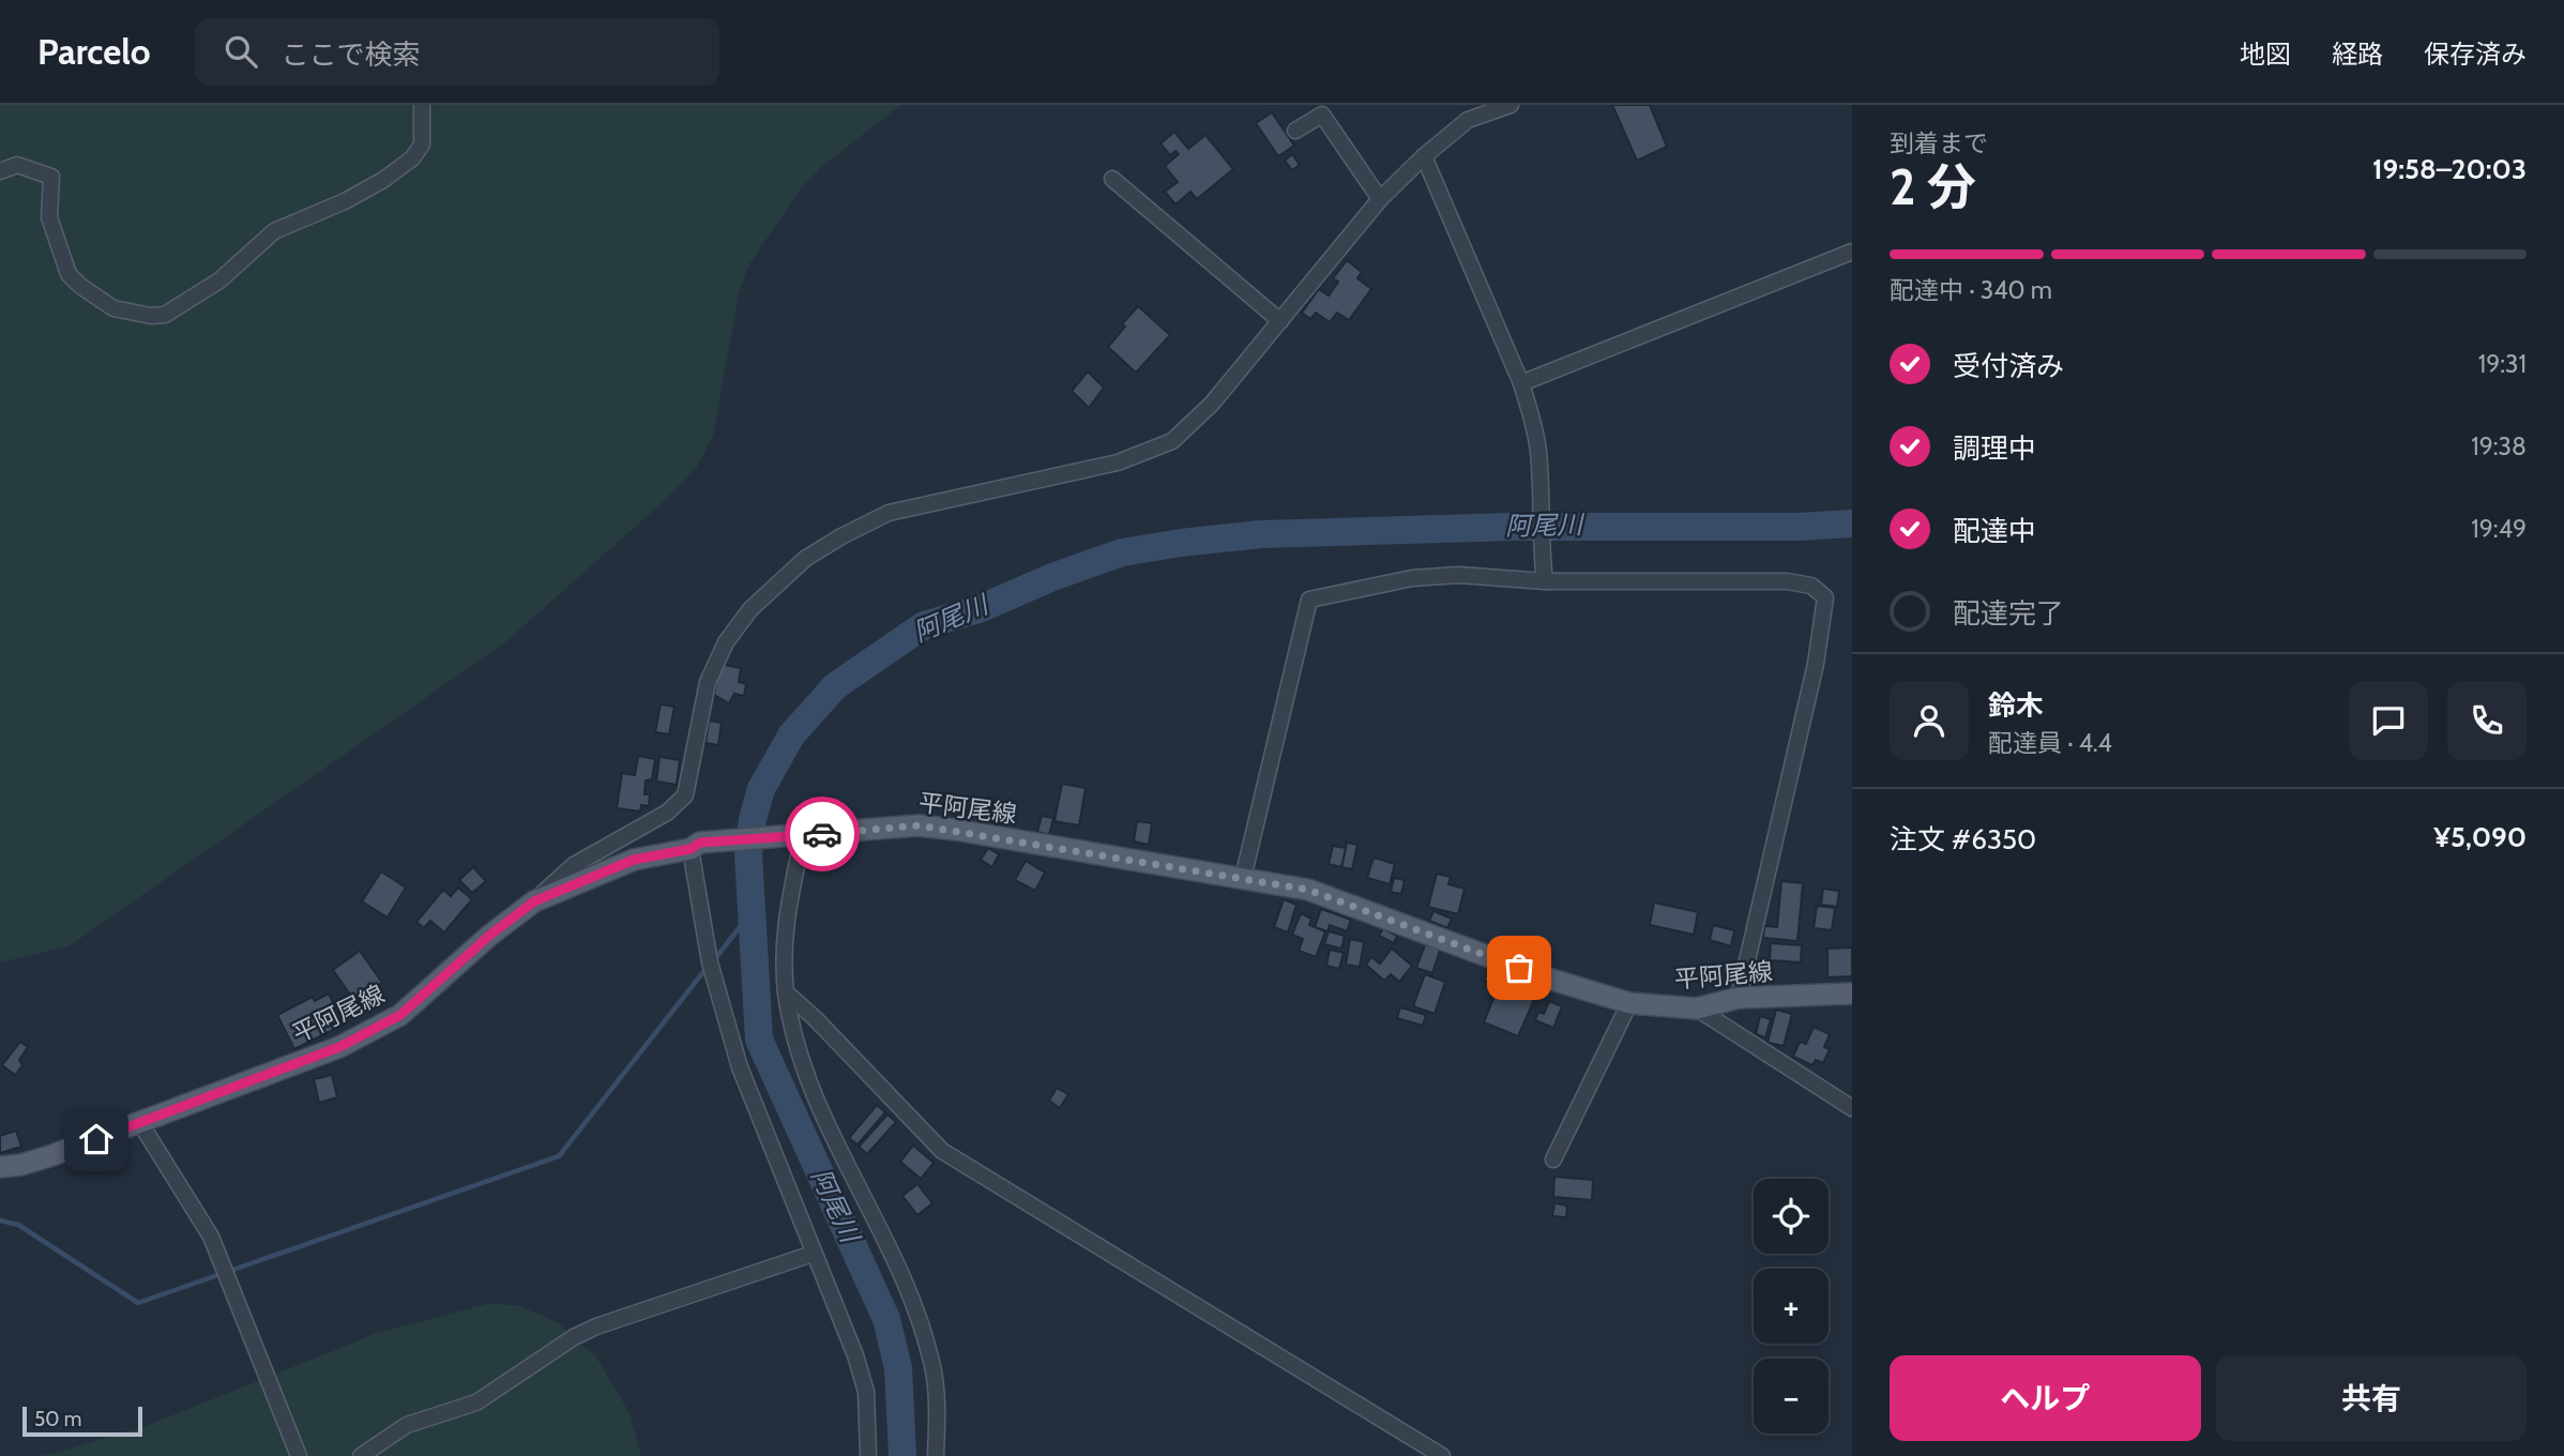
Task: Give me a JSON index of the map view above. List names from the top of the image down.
{
  "streets": {
    "main road": ["平阿尾線"]
  },
  "water": ["阿尾川"],
  "scale_bar": "50 m",
  "page": {
    "header": "Parcelo",
    "search": "ここで検索",
    "nav": ["地図", "経路", "保存済み"],
    "heading": ["2 分", "到着まで", "19:58–20:03"],
    "panel": [
      "鈴木",
      "配達員 · 4.4",
      "注文 #6350",
      "¥5,090"
    ],
    "bar": "配達中 · 340 m",
    "list": [
      ["受付済み", "19:31"],
      ["調理中", "19:38"],
      ["配達中", "19:49"],
      "配達完了"
    ],
    "map_buttons": ["+", "−"],
    "buttons": ["ヘルプ", "共有"],
    "scale": "50 m"
  }
}
